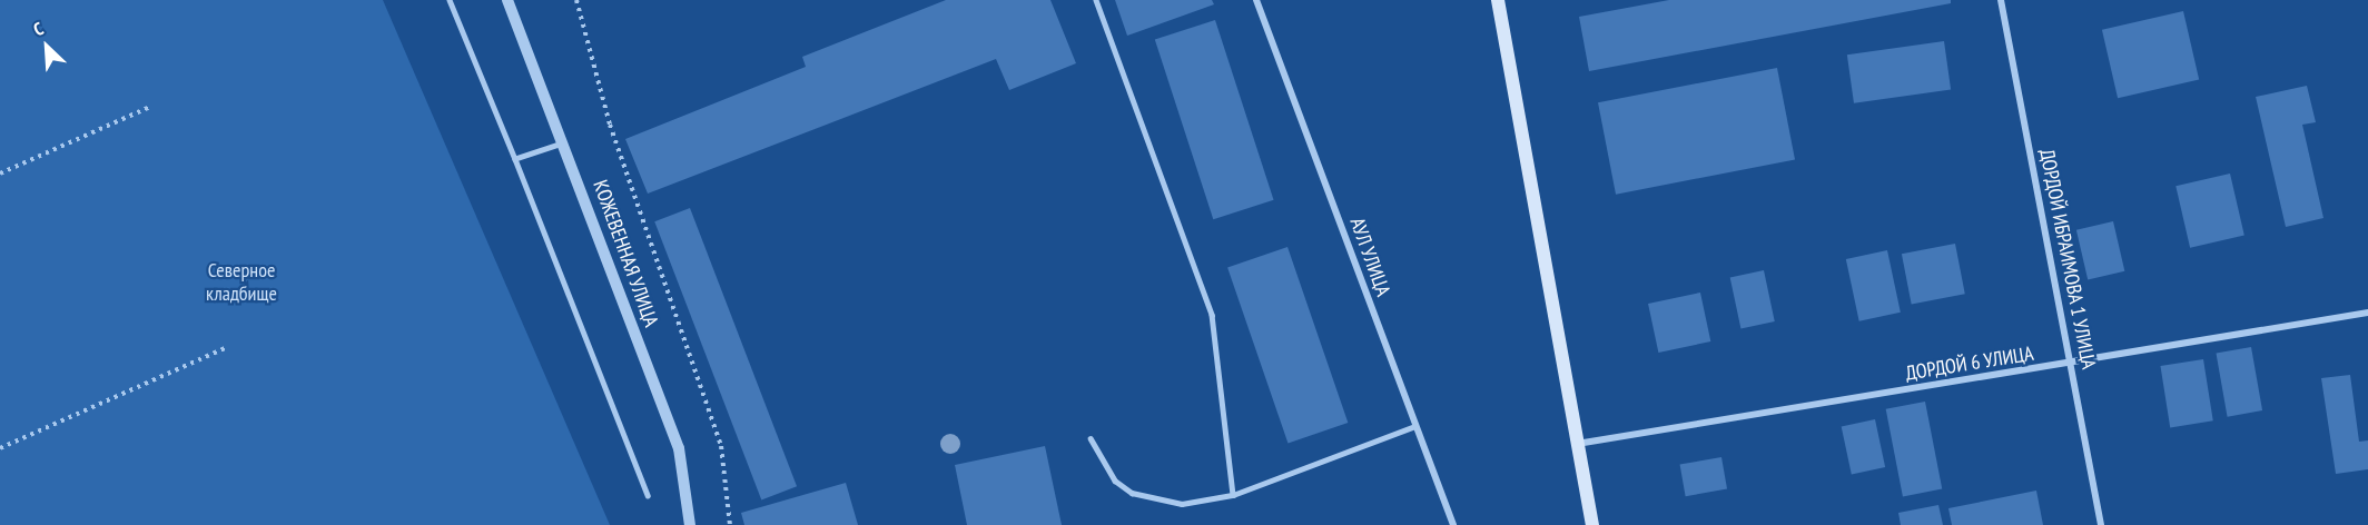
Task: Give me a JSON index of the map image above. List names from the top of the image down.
{
  "streets": {
    "street": [
      "КОЖЕВЕННАЯ УЛИЦА",
      "АУЛ УЛИЦА",
      "ДОРДОЙ ИБРАИМОВА 1 УЛИЦА",
      "ДОРДОЙ 6 УЛИЦА"
    ]
  },
  "crossings": [
    ["ДОРДОЙ ИБРАИМОВА 1 УЛИЦА", "ДОРДОЙ 6 УЛИЦА"]
  ],
  "parks": ["Северное кладбище"],
  "north": "top left"
}
